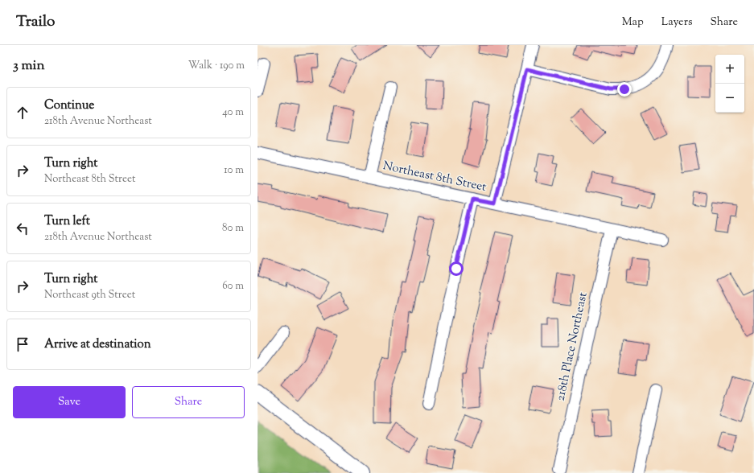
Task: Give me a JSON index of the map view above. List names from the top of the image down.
{
  "streets": {
    "street": ["Northeast 8th Street", "218th Place Northeast"]
  },
  "crossings": [
    ["Northeast 8th Street", "218th Place Northeast"]
  ],
  "page": {
    "header": "Trailo",
    "nav": ["Map", "Layers", "Share"],
    "heading": ["3 min", "Walk · 190 m"],
    "map_buttons": ["+", "−"],
    "list": [
      ["Continue", "218th Avenue Northeast", "40 m"],
      ["Turn right", "Northeast 8th Street", "10 m"],
      ["Turn left", "218th Avenue Northeast", "80 m"],
      ["Turn right", "Northeast 9th Street", "60 m"],
      "Arrive at destination"
    ],
    "buttons": ["Save", "Share"]
  }
}
